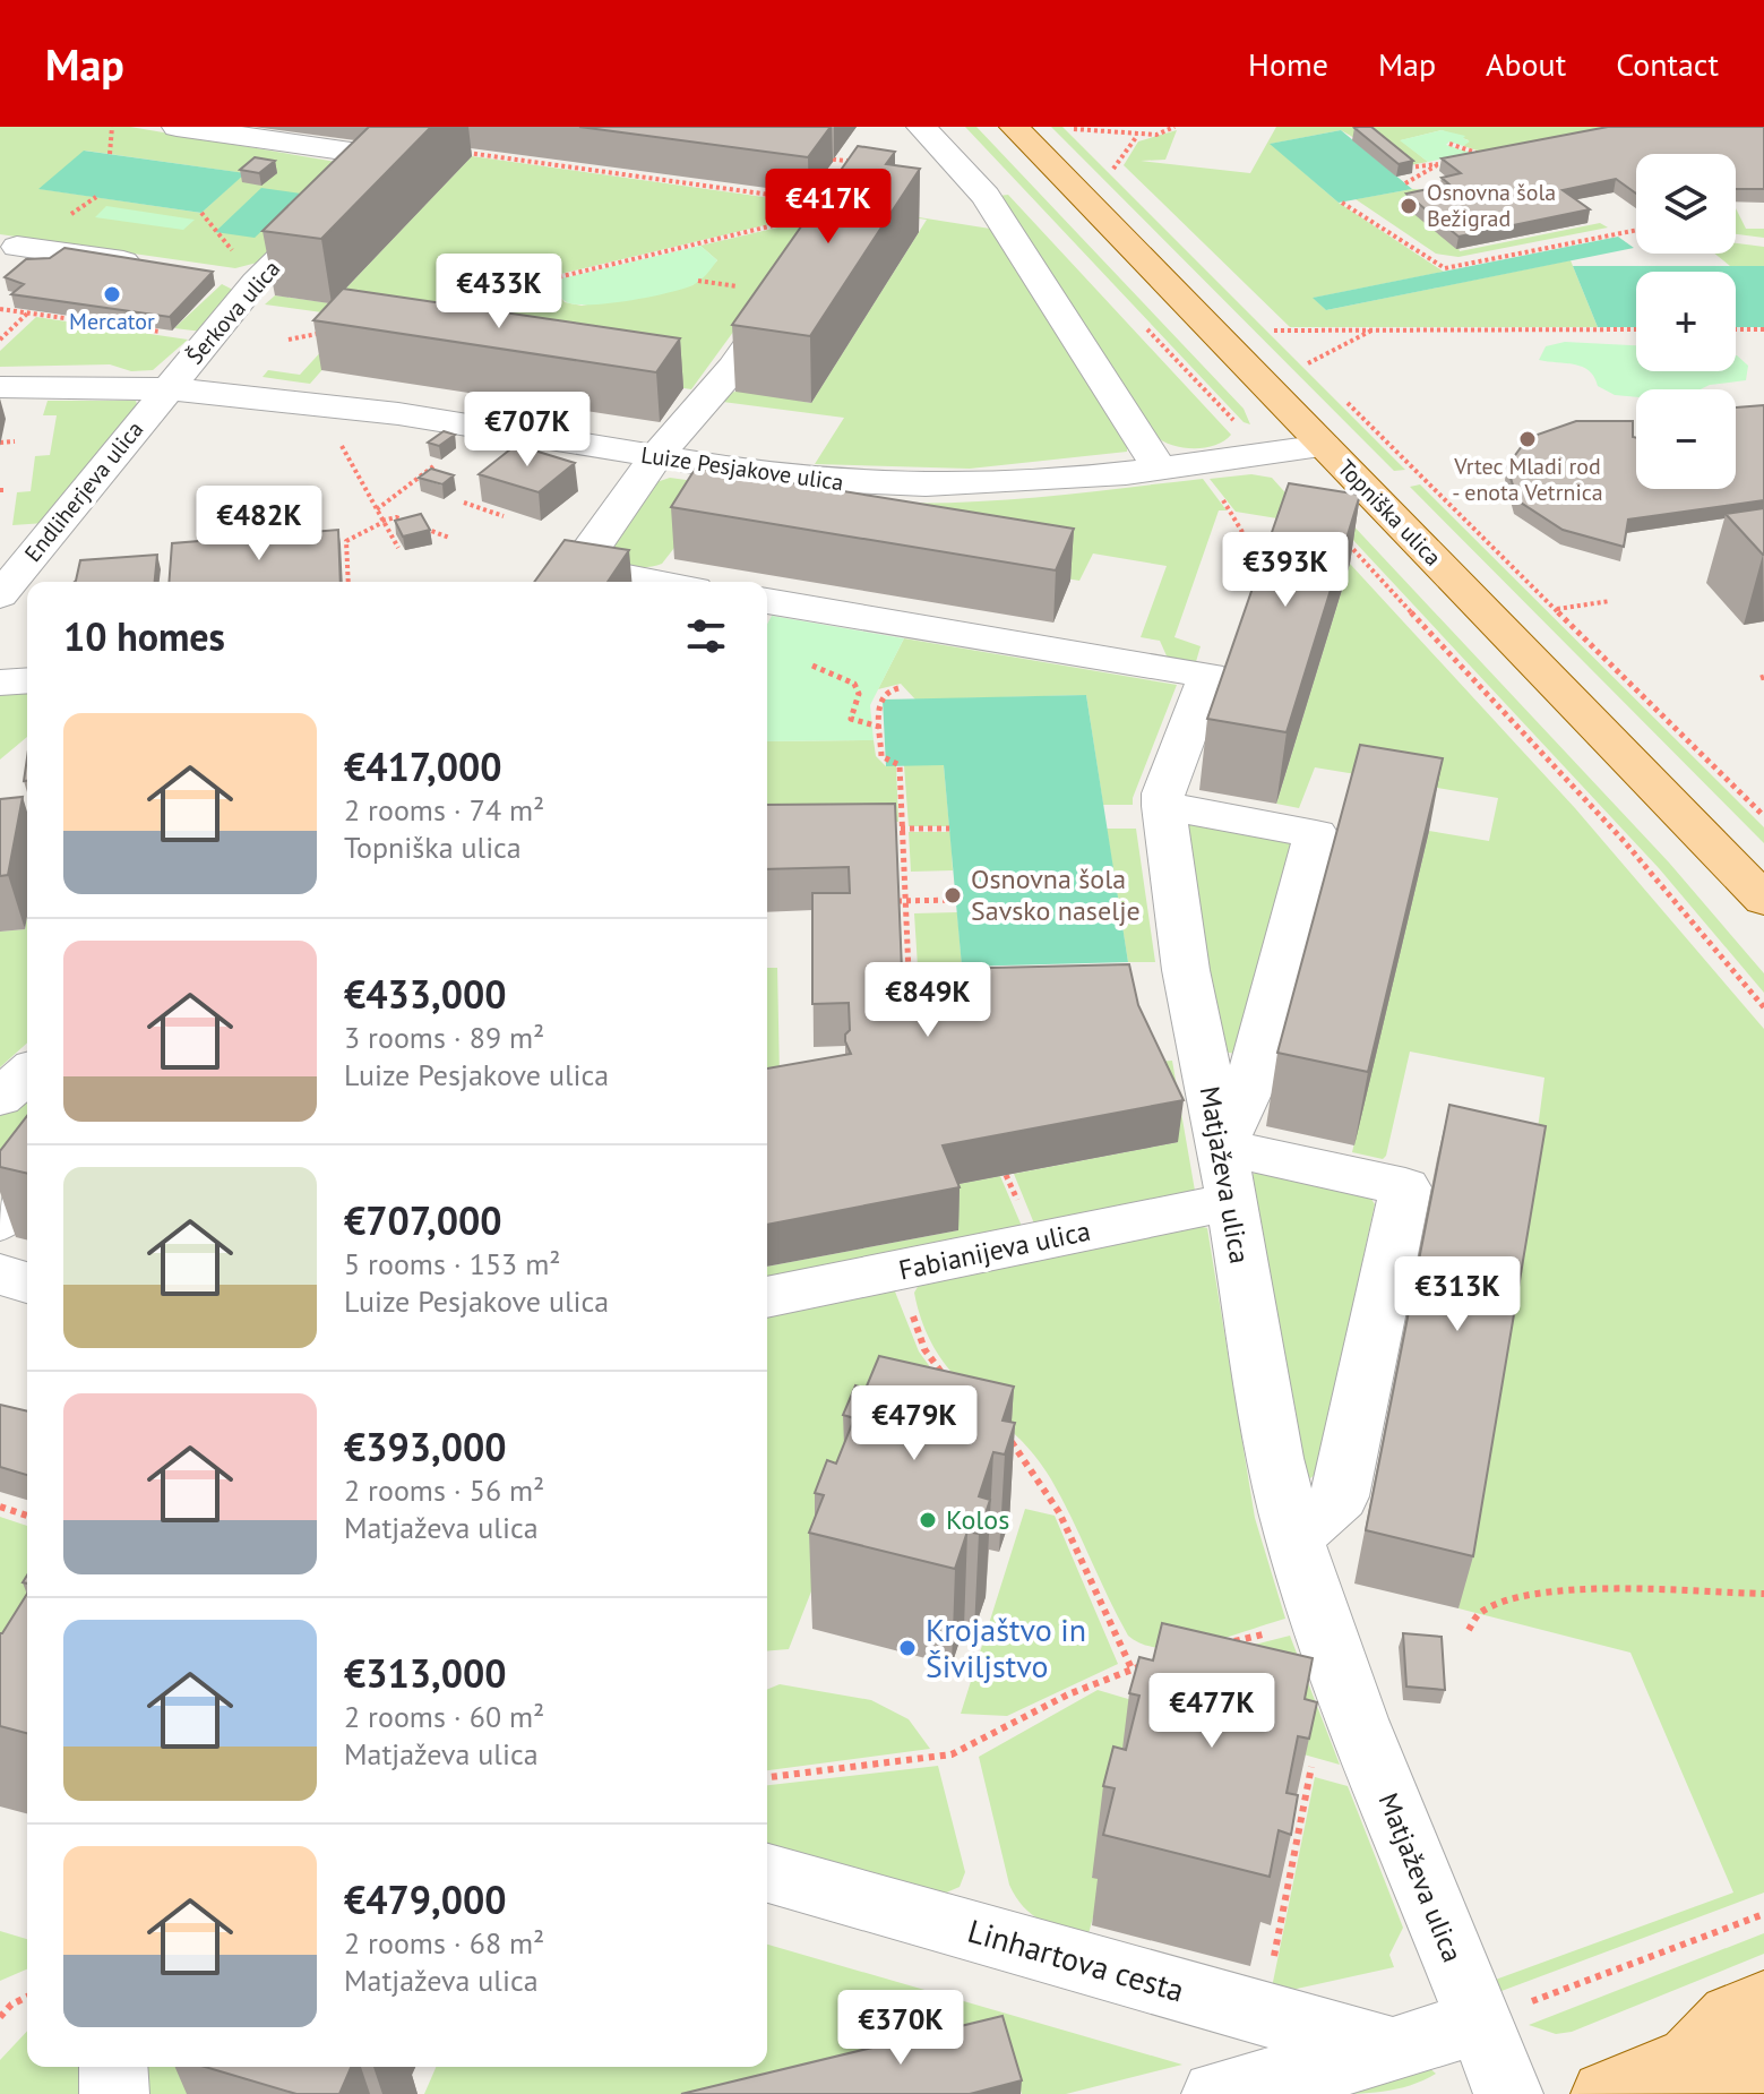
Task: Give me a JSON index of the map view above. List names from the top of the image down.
{
  "streets": {
    "main road": ["Topniška ulica"],
    "street": [
      "Šerkova ulica",
      "Luize Pesjakove ulica",
      "Endliherjeva ulica",
      "Matjaževa ulica",
      "Fabianijeva ulica",
      "Linhartova cesta"
    ]
  },
  "crossings": [
    ["Šerkova ulica", "Luize Pesjakove ulica"],
    ["Šerkova ulica", "Endliherjeva ulica"],
    ["Luize Pesjakove ulica", "Endliherjeva ulica"],
    ["Luize Pesjakove ulica", "Topniška ulica"],
    ["Matjaževa ulica", "Fabianijeva ulica"]
  ],
  "places": [
    "Osnovna šola Bežigrad",
    "Mercator",
    "Vrtec Mladi rod - enota Vetrnica",
    "Osnovna šola Savsko naselje",
    "Kolos",
    "Krojaštvo in Šiviljstvo"
  ],
  "page": {
    "header": "Map",
    "nav": [
      "Home",
      "Map",
      "About",
      "Contact"
    ],
    "map_buttons": ["+", "−"],
    "price": [
      "€417K",
      "€433K",
      "€707K",
      "€482K",
      "€393K",
      "€849K",
      "€313K",
      "€479K",
      "€477K",
      "€370K"
    ],
    "heading": "10 homes",
    "list": [
      {
        "name": "€417,000",
        "note": "2 rooms · 74 m² · Topniška ulica"
      },
      {
        "name": "€433,000",
        "note": "3 rooms · 89 m² · Luize Pesjakove ulica"
      },
      {
        "name": "€707,000",
        "note": "5 rooms · 153 m² · Luize Pesjakove ulica"
      },
      {
        "name": "€393,000",
        "note": "2 rooms · 56 m² · Matjaževa ulica"
      },
      {
        "name": "€313,000",
        "note": "2 rooms · 60 m² · Matjaževa ulica"
      },
      {
        "name": "€479,000",
        "note": "2 rooms · 68 m² · Matjaževa ulica"
      }
    ]
  }
}
